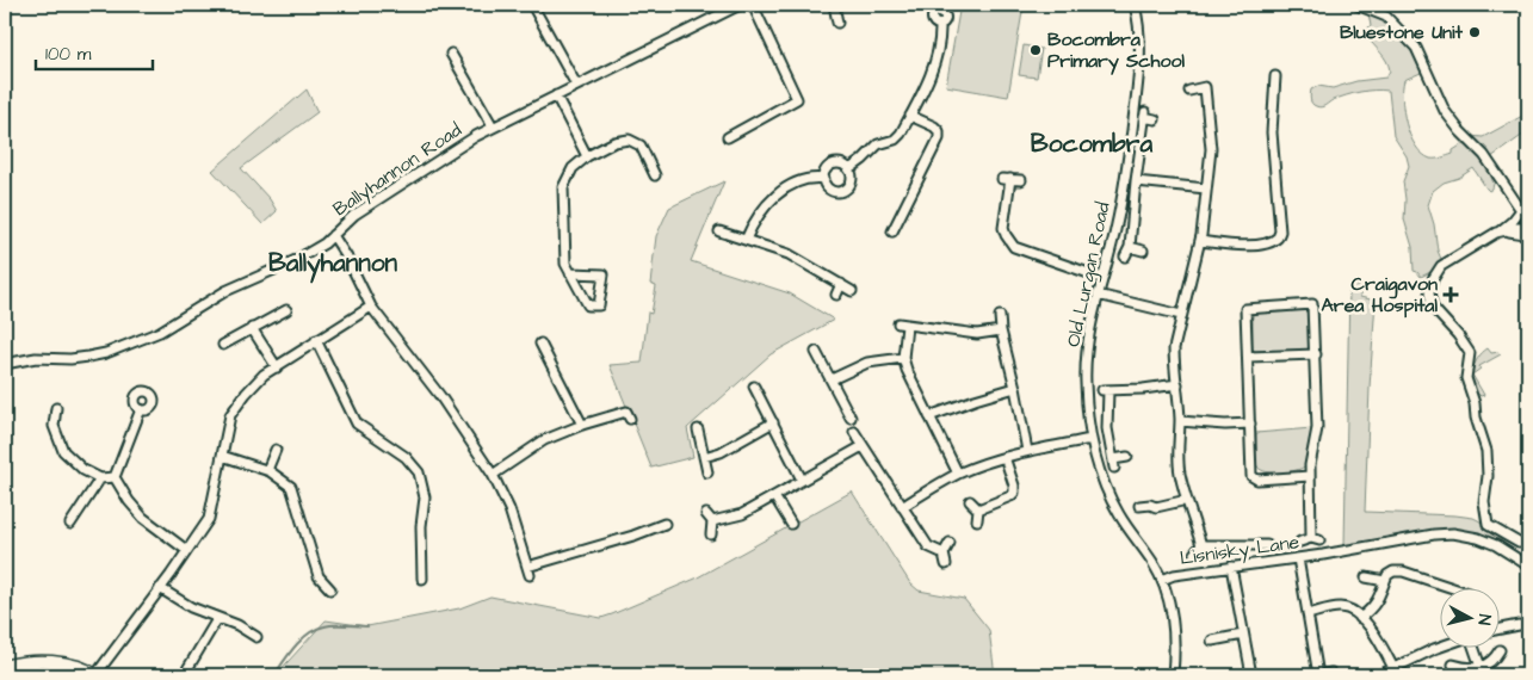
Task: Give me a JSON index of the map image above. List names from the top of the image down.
{
  "streets": {
    "street": ["Ballyhannon Road", "Old Lurgan Road", "Lisnisky Lane"]
  },
  "crossings": [
    ["Old Lurgan Road", "Lisnisky Lane"]
  ],
  "districts": ["Bocombra", "Ballyhannon"],
  "places": {
    "other": ["Bluestone Unit", "Bocombra Primary School"],
    "health": ["Craigavon Area Hospital"]
  },
  "scale_bar": "100 m",
  "north": "right"
}
